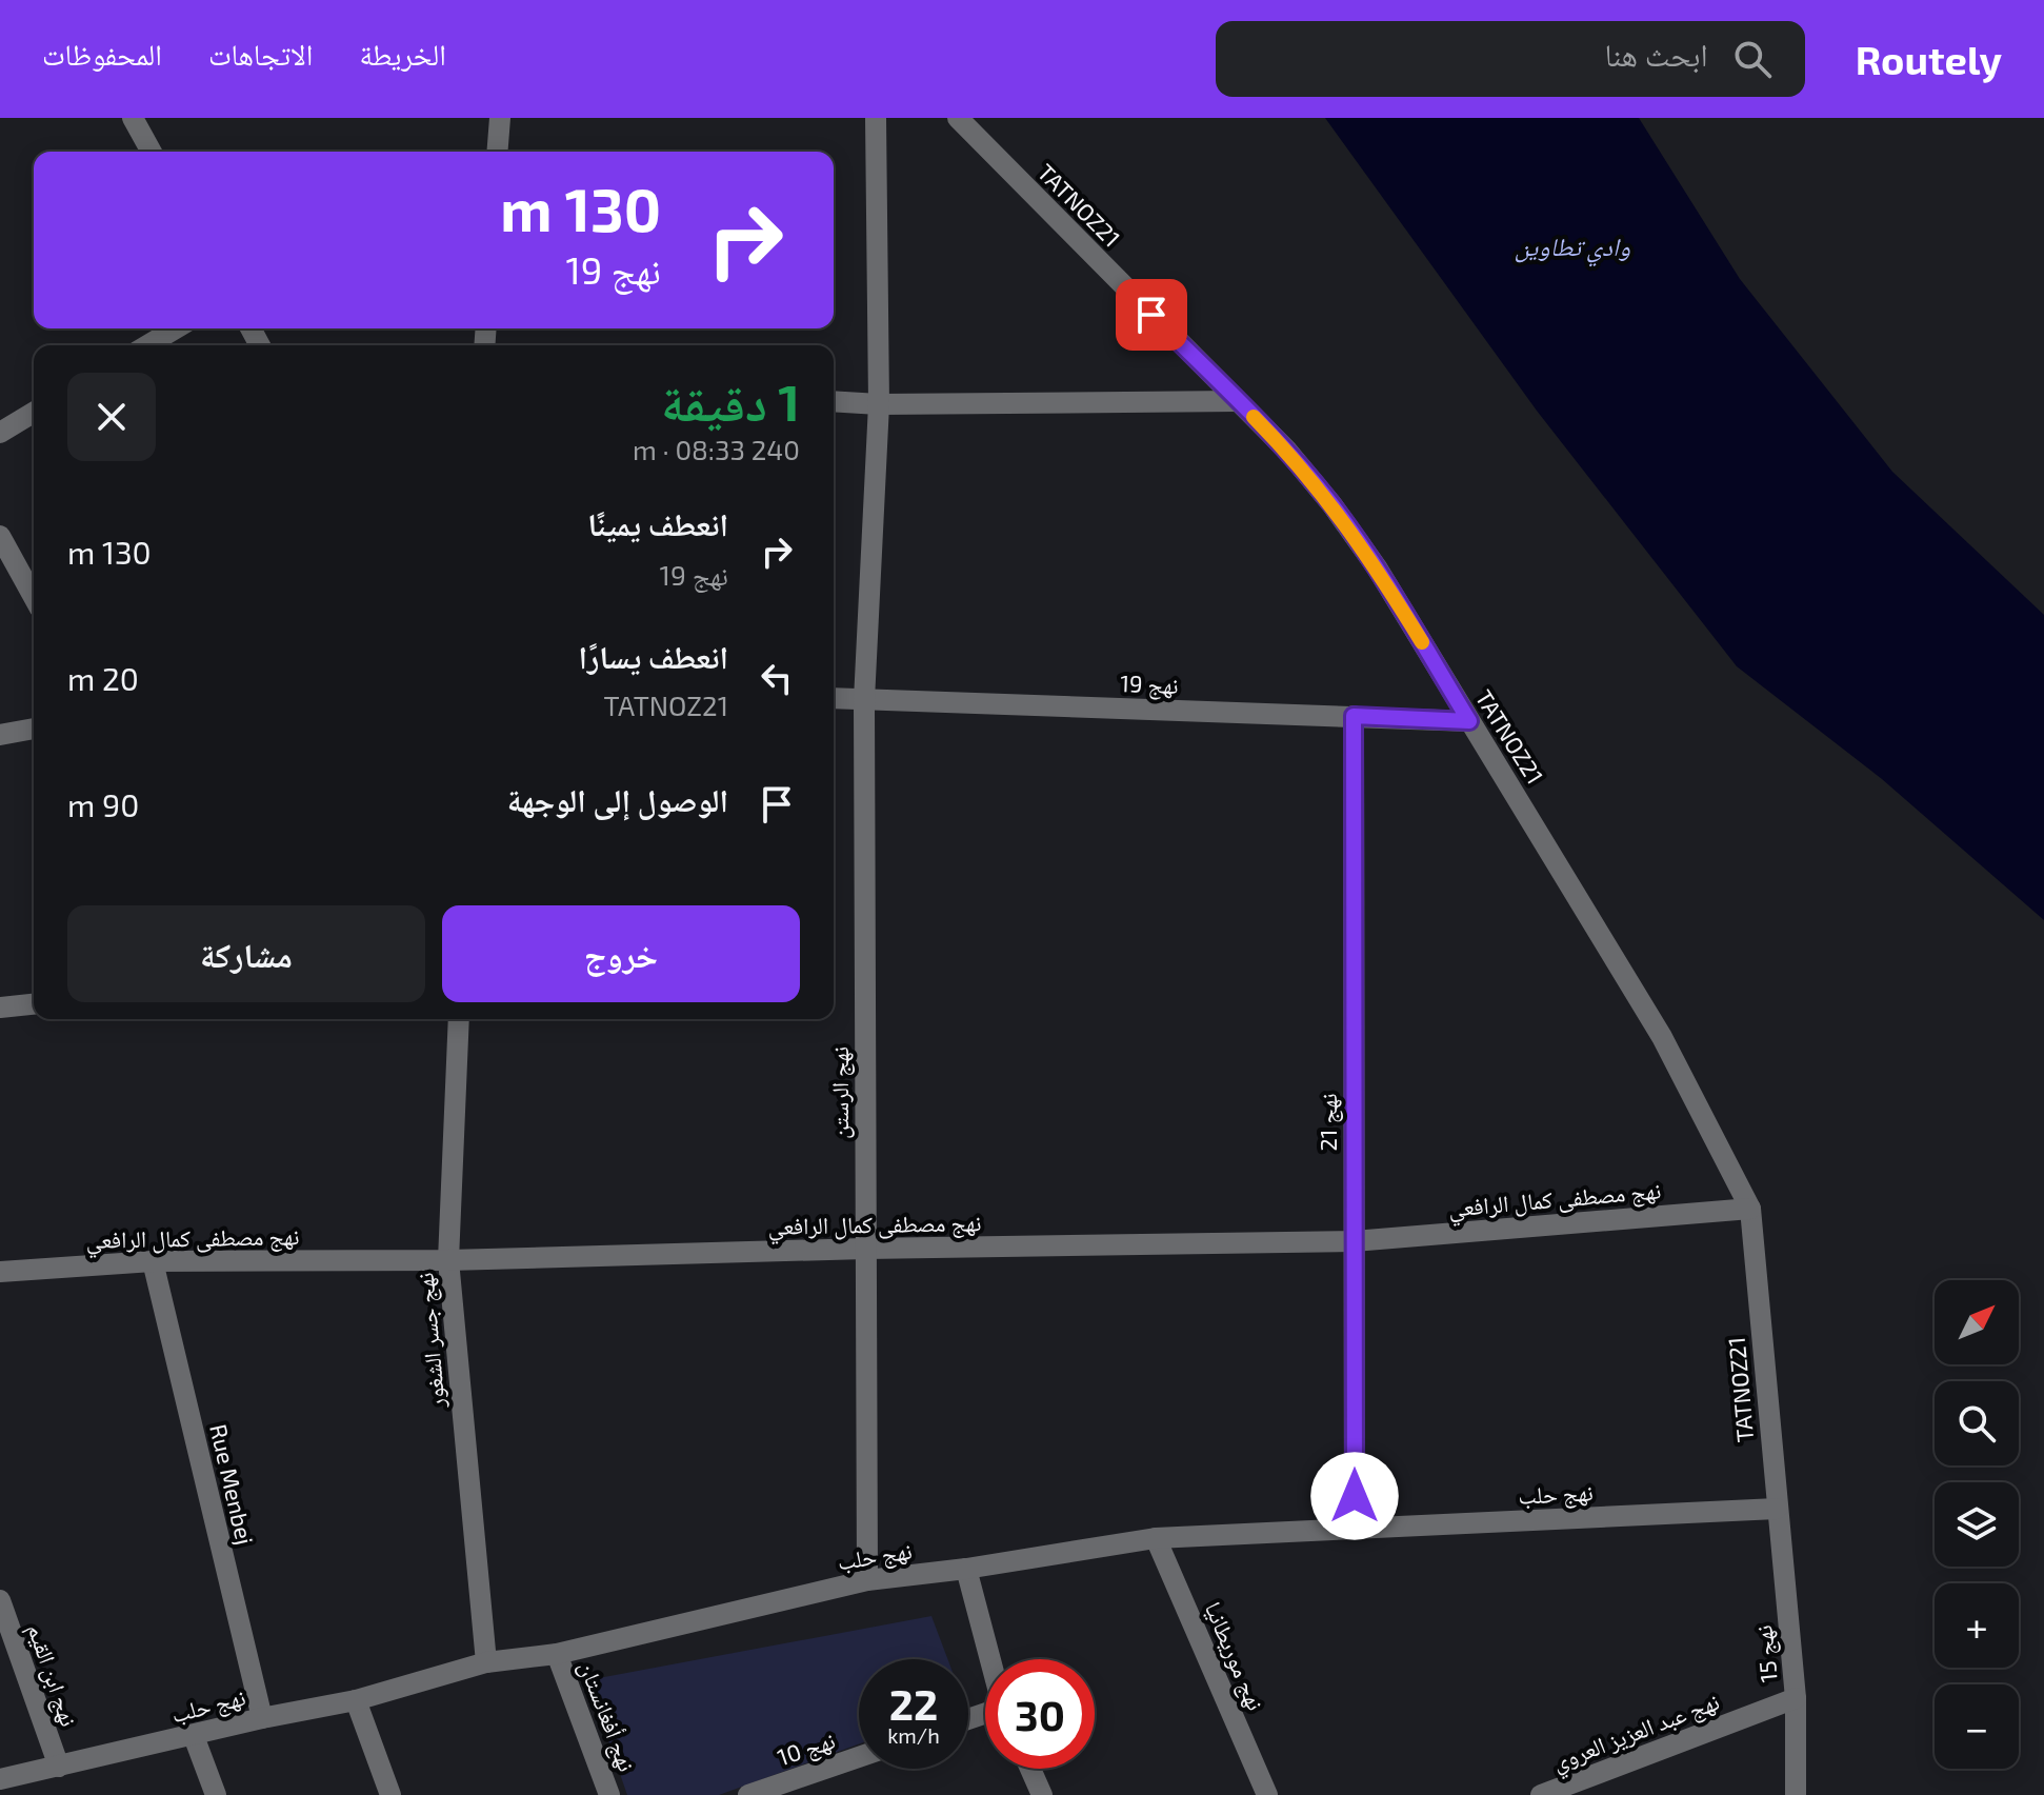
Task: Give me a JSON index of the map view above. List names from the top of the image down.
{
  "streets": {
    "street": [
      "TATNOZ21",
      "نهج 19",
      "نهج الرستن",
      "نهج 21",
      "نهج مصطفى كمال الرافعي",
      "نهج جسر الشغور",
      "Rue Menbej",
      "نهج حلب",
      "نهج 15",
      "نهج موريطانيا",
      "نهج ابن القيم",
      "نهج أفغانستان",
      "نهج عبد العزيز العروي",
      "نهج 10"
    ]
  },
  "crossings": [
    ["TATNOZ21", "نهج 19"],
    ["TATNOZ21", "نهج مصطفى كمال الرافعي"],
    ["TATNOZ21", "نهج حلب"],
    ["TATNOZ21", "نهج 15"],
    ["نهج 19", "نهج الرستن"],
    ["نهج 19", "نهج 21"],
    ["نهج الرستن", "نهج مصطفى كمال الرافعي"],
    ["نهج الرستن", "نهج حلب"],
    ["نهج 21", "نهج مصطفى كمال الرافعي"],
    ["نهج 21", "نهج حلب"],
    ["نهج مصطفى كمال الرافعي", "نهج جسر الشغور"],
    ["نهج مصطفى كمال الرافعي", "Rue Menbej"],
    ["نهج جسر الشغور", "نهج حلب"],
    ["Rue Menbej", "نهج حلب"],
    ["نهج حلب", "نهج 15"],
    ["نهج حلب", "نهج موريطانيا"],
    ["نهج حلب", "نهج ابن القيم"],
    ["نهج حلب", "نهج أفغانستان"],
    ["نهج 15", "نهج عبد العزيز العروي"]
  ],
  "water": ["وادي تطاوين"],
  "north": "top right",
  "page": {
    "header": "Routely",
    "search": "ابحث هنا",
    "nav": ["الخريطة", "الاتجاهات", "المحفوظات"],
    "turn": ["130 m", "نهج 19"],
    "heading": ["1 دقيقة", "240 m · 08:33"],
    "list": [
      {
        "name": "انعطف يمينًا",
        "note": "نهج 19",
        "value": "130 m"
      },
      {
        "name": "انعطف يسارًا",
        "note": "TATNOZ21",
        "value": "20 m"
      },
      {
        "name": "الوصول إلى الوجهة",
        "value": "90 m"
      }
    ],
    "buttons": ["خروج", "مشاركة"],
    "map_buttons": ["+", "−"],
    "speed": "22 km/h",
    "limit": "30"
  }
}
